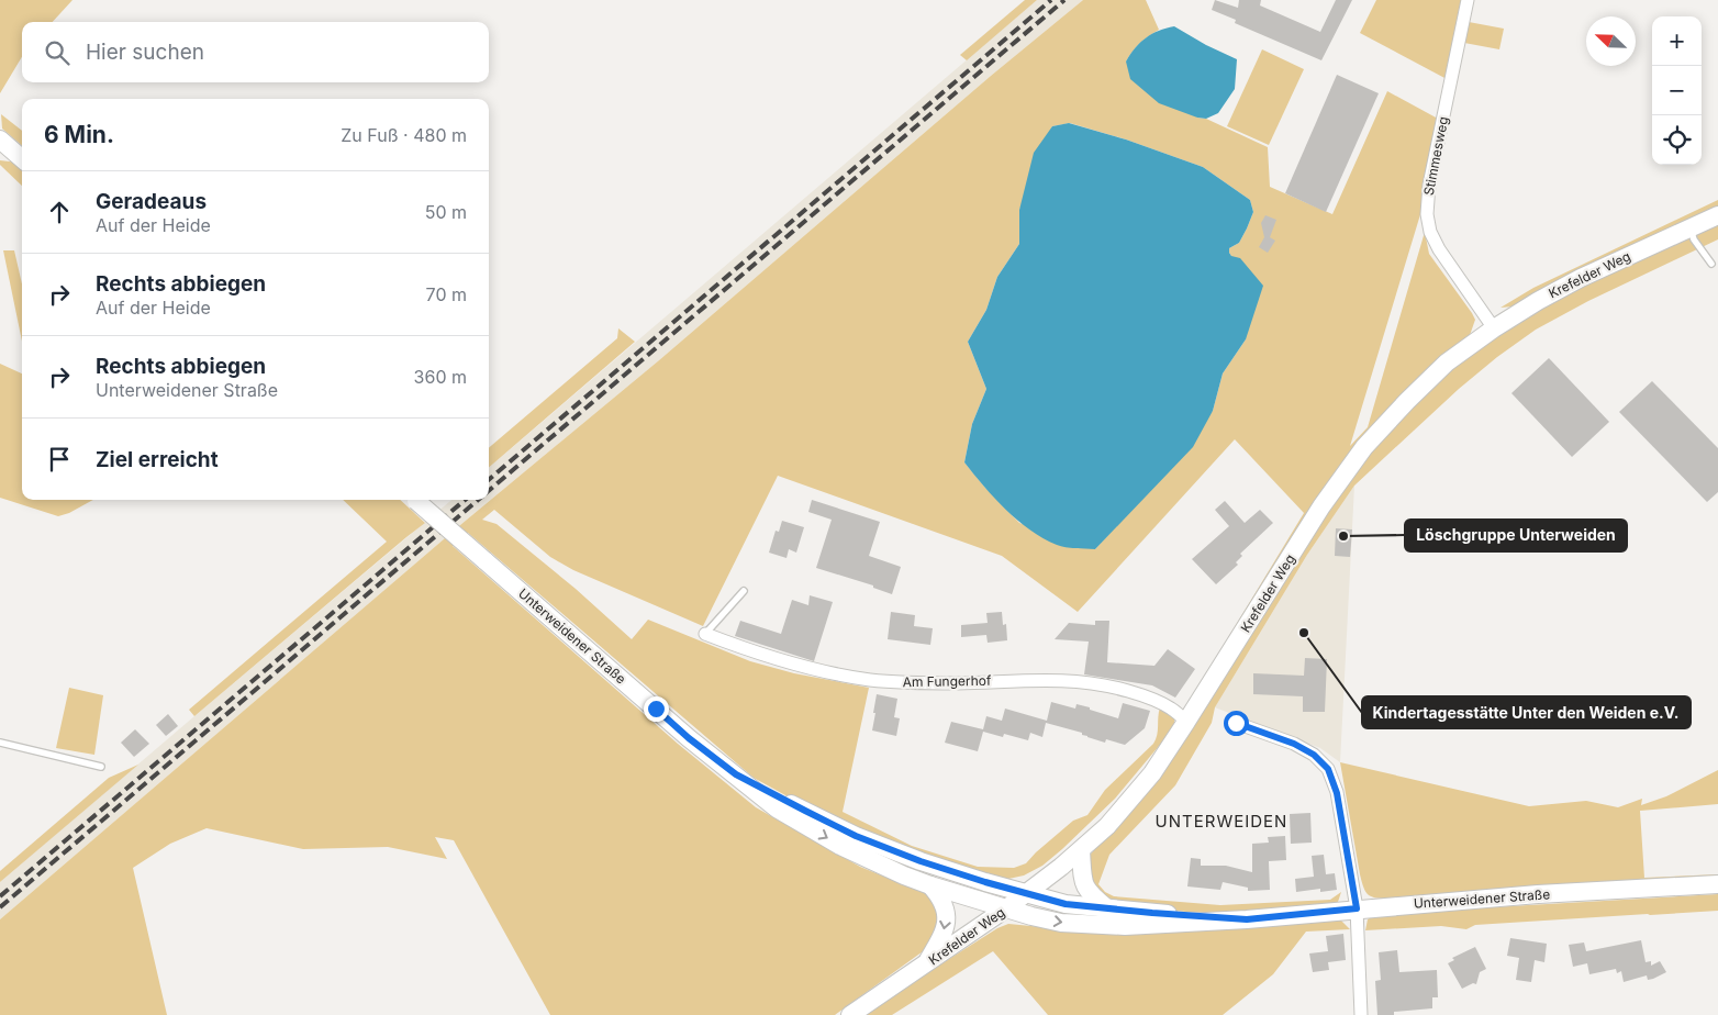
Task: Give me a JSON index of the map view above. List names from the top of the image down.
{
  "streets": {
    "street": [
      "Stimmesweg",
      "Krefelder Weg",
      "Unterweidener Straße",
      "Am Fungerhof"
    ]
  },
  "crossings": [
    ["Stimmesweg", "Krefelder Weg"],
    ["Krefelder Weg", "Unterweidener Straße"],
    ["Krefelder Weg", "Am Fungerhof"]
  ],
  "districts": ["UNTERWEIDEN"],
  "places": ["Löschgruppe Unterweiden", "Kindertagesstätte Unter den Weiden e.V."],
  "north": "top left",
  "page": {
    "map_buttons": ["+", "−"],
    "search": "Hier suchen",
    "heading": ["6 Min.", "Zu Fuß · 480 m"],
    "list": [
      ["Geradeaus", "Auf der Heide", "50 m"],
      ["Rechts abbiegen", "Auf der Heide", "70 m"],
      ["Rechts abbiegen", "Unterweidener Straße", "360 m"],
      "Ziel erreicht"
    ]
  }
}
